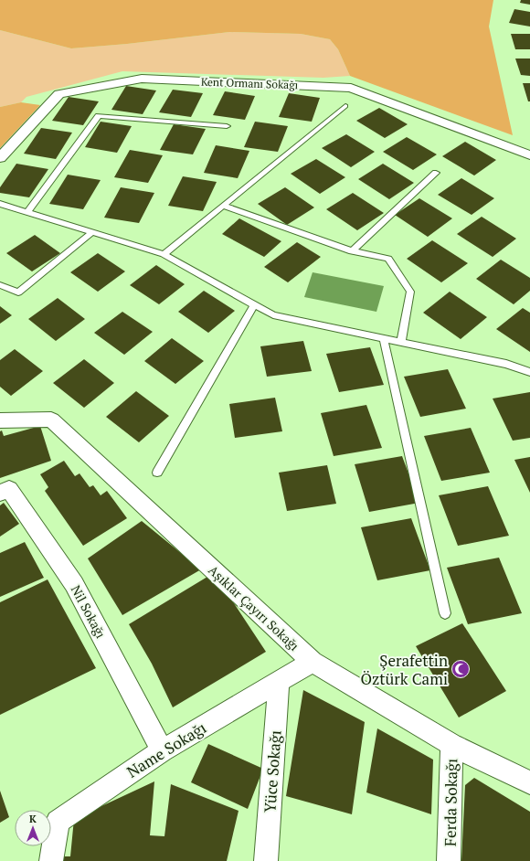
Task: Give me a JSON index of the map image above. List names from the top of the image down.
{
  "streets": {
    "street": [
      "Kent Ormanı Sokağı",
      "Aşıklar Çayırı Sokağı",
      "Nil Sokağı",
      "Name Sokağı",
      "Yüce Sokağı",
      "Ferda Sokağı"
    ]
  },
  "crossings": [
    ["Aşıklar Çayırı Sokağı", "Name Sokağı"],
    ["Aşıklar Çayırı Sokağı", "Ferda Sokağı"],
    ["Nil Sokağı", "Name Sokağı"],
    ["Name Sokağı", "Yüce Sokağı"]
  ],
  "places": {
    "mosque": ["Şerafettin Öztürk Cami"]
  },
  "north": "top"
}
